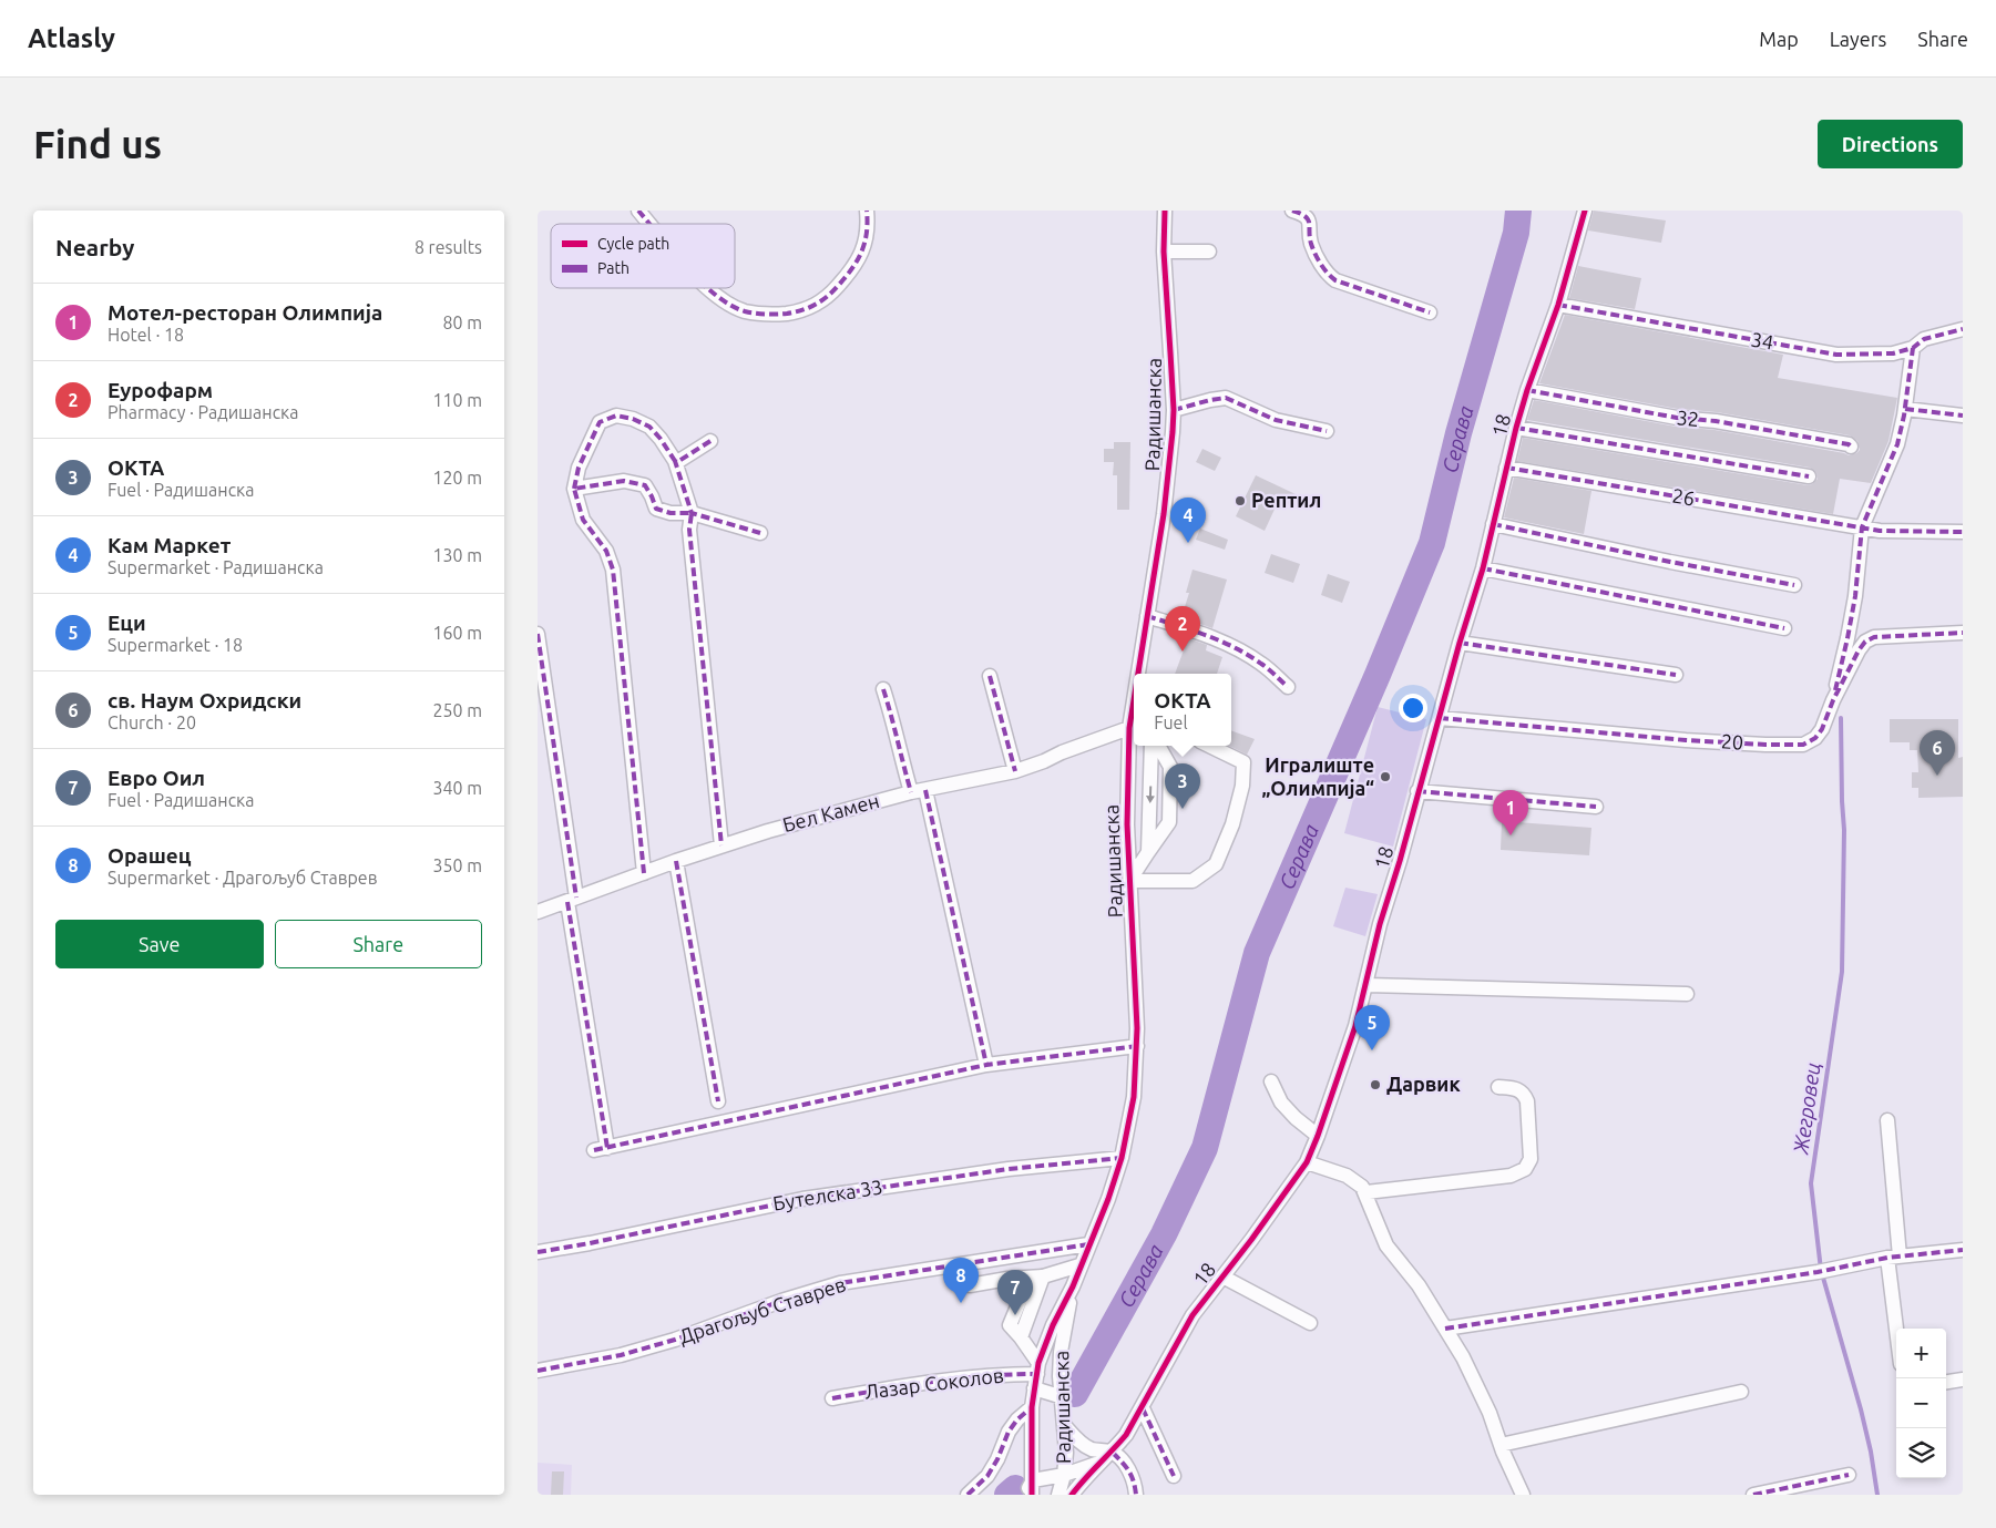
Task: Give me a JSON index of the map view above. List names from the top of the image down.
{
  "streets": {
    "street": [
      "34",
      "Радишанска",
      "32",
      "18",
      "26",
      "20",
      "Бел Камен",
      "Бутелска 33",
      "Драгољуб Ставрев",
      "Лазар Соколов"
    ]
  },
  "crossings": [
    ["34", "18"],
    ["Радишанска", "18"],
    ["Радишанска", "Бел Камен"],
    ["Радишанска", "Бутелска 33"],
    ["Радишанска", "Драгољуб Ставрев"],
    ["Радишанска", "Лазар Соколов"],
    ["32", "18"],
    ["18", "26"],
    ["18", "20"]
  ],
  "water": ["Серава", "Жегровец"],
  "places": ["Рептил", "Игралиште „Олимпија“", "Дарвик"],
  "legend": ["Cycle path", "Path"],
  "page": {
    "header": "Atlasly",
    "nav": ["Map", "Layers", "Share"],
    "buttons": [
      "Directions",
      ["Save", "Share"]
    ],
    "title": "Find us",
    "heading": ["Nearby", "8 results"],
    "list": [
      {
        "mark": "1",
        "name": "Мотел-ресторан Олимпија",
        "note": "Hotel · 18",
        "value": "80 m"
      },
      {
        "mark": "2",
        "name": "Еурофарм",
        "note": "Pharmacy · Радишанска",
        "value": "110 m"
      },
      {
        "mark": "3",
        "name": "ОКТА",
        "note": "Fuel · Радишанска",
        "value": "120 m"
      },
      {
        "mark": "4",
        "name": "Кам Маркет",
        "note": "Supermarket · Радишанска",
        "value": "130 m"
      },
      {
        "mark": "5",
        "name": "Еци",
        "note": "Supermarket · 18",
        "value": "160 m"
      },
      {
        "mark": "6",
        "name": "св. Наум Охридски",
        "note": "Church · 20",
        "value": "250 m"
      },
      {
        "mark": "7",
        "name": "Евро Оил",
        "note": "Fuel · Радишанска",
        "value": "340 m"
      },
      {
        "mark": "8",
        "name": "Орашец",
        "note": "Supermarket · Драгољуб Ставрев",
        "value": "350 m"
      }
    ],
    "pins": [
      "4",
      "2",
      "6",
      "3",
      "1",
      "5",
      "8",
      "7"
    ],
    "popup": ["ОКТА", "Fuel"],
    "map_buttons": ["+", "−"]
  }
}
